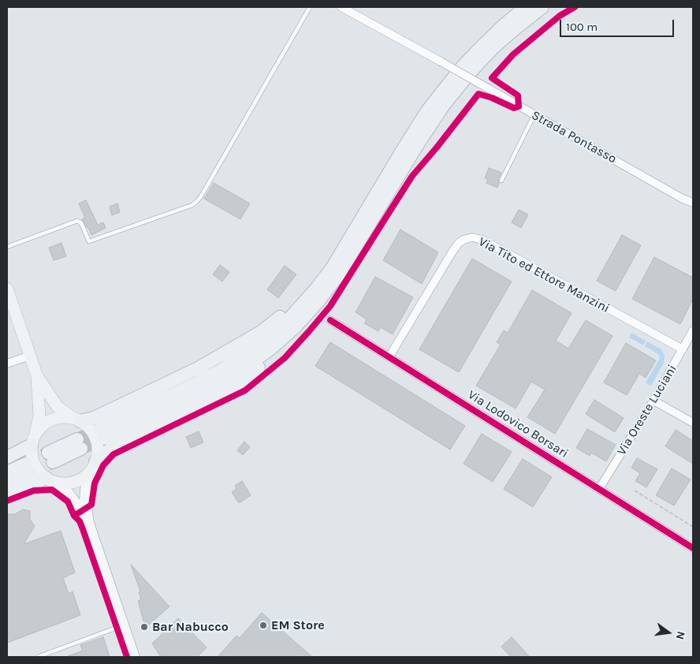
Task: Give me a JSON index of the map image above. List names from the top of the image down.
{
  "streets": {
    "street": [
      "Strada Pontasso",
      "Via Tito ed Ettore Manzini",
      "Via Oreste Luciani",
      "Via Lodovico Borsari"
    ]
  },
  "crossings": [
    ["Via Tito ed Ettore Manzini", "Via Oreste Luciani"],
    ["Via Tito ed Ettore Manzini", "Via Lodovico Borsari"],
    ["Via Oreste Luciani", "Via Lodovico Borsari"]
  ],
  "places": ["EM Store", "Bar Nabucco"],
  "scale_bar": "100 m",
  "north": "right"
}
